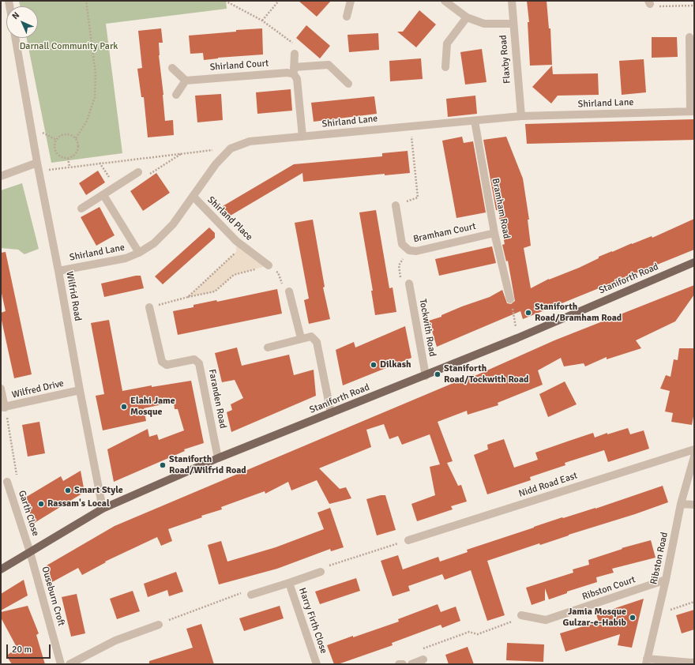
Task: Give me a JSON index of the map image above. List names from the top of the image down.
{
  "streets": {
    "main road": ["Staniforth Road"],
    "street": [
      "Flaxby Road",
      "Shirland Court",
      "Shirland Lane",
      "Bramham Road",
      "Shirland Place",
      "Bramham Court",
      "Wilfrid Road",
      "Tockwith Road",
      "Wilfred Drive",
      "Faranden Road",
      "Nidd Road East",
      "Garth Close",
      "Ribston Road",
      "Ribston Court",
      "Ouseburn Croft",
      "Harry Firth Close"
    ]
  },
  "crossings": [
    ["Flaxby Road", "Shirland Lane"],
    ["Shirland Lane", "Bramham Road"],
    ["Shirland Lane", "Shirland Place"],
    ["Shirland Lane", "Wilfrid Road"],
    ["Bramham Road", "Bramham Court"],
    ["Staniforth Road", "Wilfrid Road"],
    ["Staniforth Road", "Tockwith Road"],
    ["Staniforth Road", "Faranden Road"],
    ["Staniforth Road", "Garth Close"],
    ["Staniforth Road", "Ouseburn Croft"],
    ["Wilfrid Road", "Wilfred Drive"],
    ["Garth Close", "Ouseburn Croft"],
    ["Ribston Road", "Ribston Court"]
  ],
  "parks": ["Darnall Community Park"],
  "places": [
    "Staniforth Road/Bramham Road",
    "Dilkash",
    "Staniforth Road/Tockwith Road",
    "Elahi Jame Mosque",
    "Staniforth Road/Wilfrid Road",
    "Smart Style",
    "Rassam's Local",
    "Jamia Mosque Gulzar-e-Habib"
  ],
  "scale_bar": "20 m",
  "north": "top left"
}
